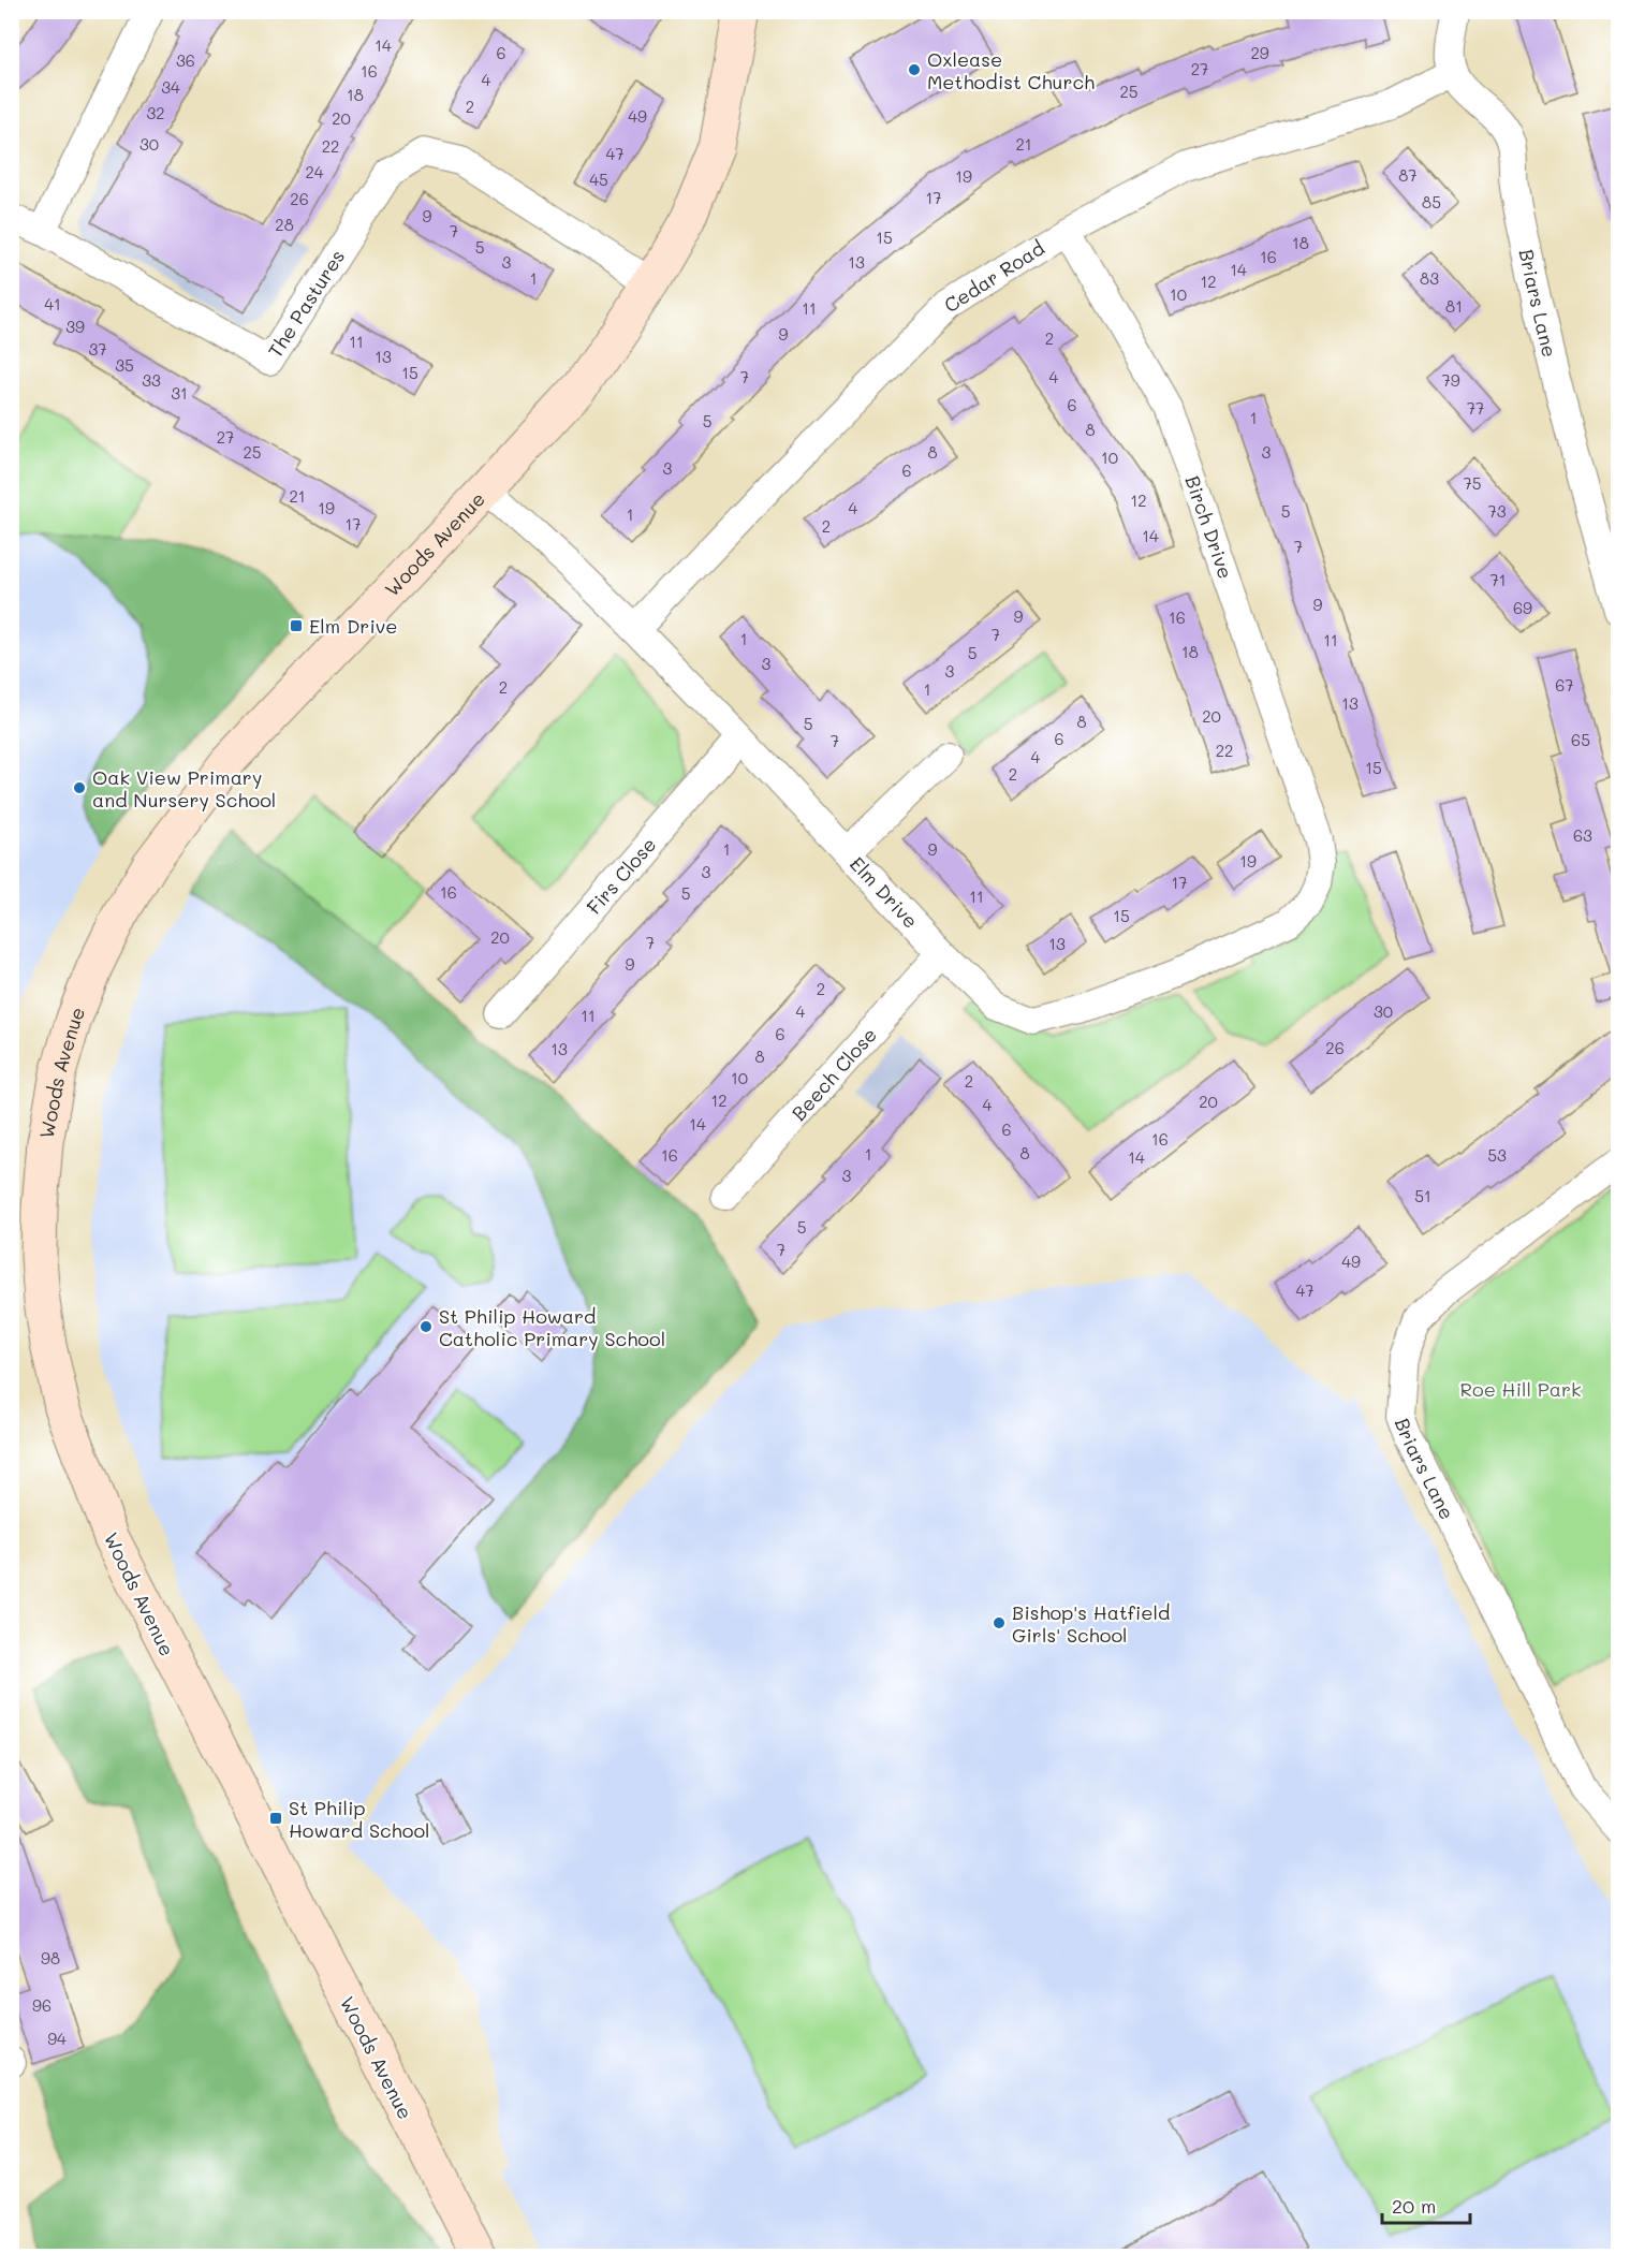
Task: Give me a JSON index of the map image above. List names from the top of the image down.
{
  "streets": {
    "street": [
      "Cedar Road",
      "The Pastures",
      "Briars Lane",
      "Birch Drive",
      "Woods Avenue",
      "Firs Close",
      "Elm Drive",
      "Beech Close"
    ]
  },
  "crossings": [
    ["Cedar Road", "Briars Lane"],
    ["Cedar Road", "Birch Drive"],
    ["Cedar Road", "Elm Drive"],
    ["The Pastures", "Woods Avenue"],
    ["Birch Drive", "Elm Drive"],
    ["Woods Avenue", "Elm Drive"],
    ["Firs Close", "Elm Drive"],
    ["Elm Drive", "Beech Close"]
  ],
  "parks": ["Roe Hill Park"],
  "places": {
    "other": [
      "Oxlease Methodist Church",
      "Oak View Primary and Nursery School",
      "St Philip Howard Catholic Primary School",
      "Bishop's Hatfield Girls' School"
    ],
    "transit": ["Elm Drive", "St Philip Howard School"]
  },
  "house_numbers": [
    "14",
    "6",
    "29",
    "36",
    "27",
    "16",
    "4",
    "34",
    "25",
    "18",
    "2",
    "32",
    "49",
    "20",
    "30",
    "21",
    "22",
    "47",
    "24",
    "87",
    "19",
    "45",
    "17",
    "26",
    "85",
    "9",
    "28",
    "7",
    "15",
    "18",
    "5",
    "16",
    "3",
    "13",
    "14",
    "1",
    "83",
    "12",
    "10",
    "41",
    "81",
    "11",
    "39",
    "9",
    "2",
    "11",
    "37",
    "13",
    "35",
    "15",
    "7",
    "4",
    "33",
    "79",
    "31",
    "6",
    "77",
    "1",
    "5",
    "8",
    "27",
    "25",
    "8",
    "3",
    "10",
    "3",
    "6",
    "75",
    "21",
    "12",
    "19",
    "4",
    "5",
    "73",
    "1",
    "17",
    "2",
    "14",
    "7",
    "71",
    "9",
    "69",
    "9",
    "16",
    "7",
    "1",
    "11",
    "18",
    "5",
    "3",
    "3",
    "67",
    "2",
    "1",
    "13",
    "20",
    "8",
    "5",
    "6",
    "65",
    "7",
    "22",
    "4",
    "15",
    "2",
    "63",
    "1",
    "9",
    "19",
    "3",
    "17",
    "16",
    "5",
    "11",
    "15",
    "20",
    "7",
    "13",
    "9",
    "2",
    "4",
    "30",
    "11",
    "6",
    "26",
    "13",
    "8",
    "10",
    "2",
    "12",
    "20",
    "4",
    "14",
    "6",
    "16",
    "8",
    "1",
    "16",
    "53",
    "14",
    "3",
    "51",
    "5",
    "7",
    "49",
    "47",
    "98",
    "96",
    "94"
  ],
  "scale_bar": "20 m"
}
